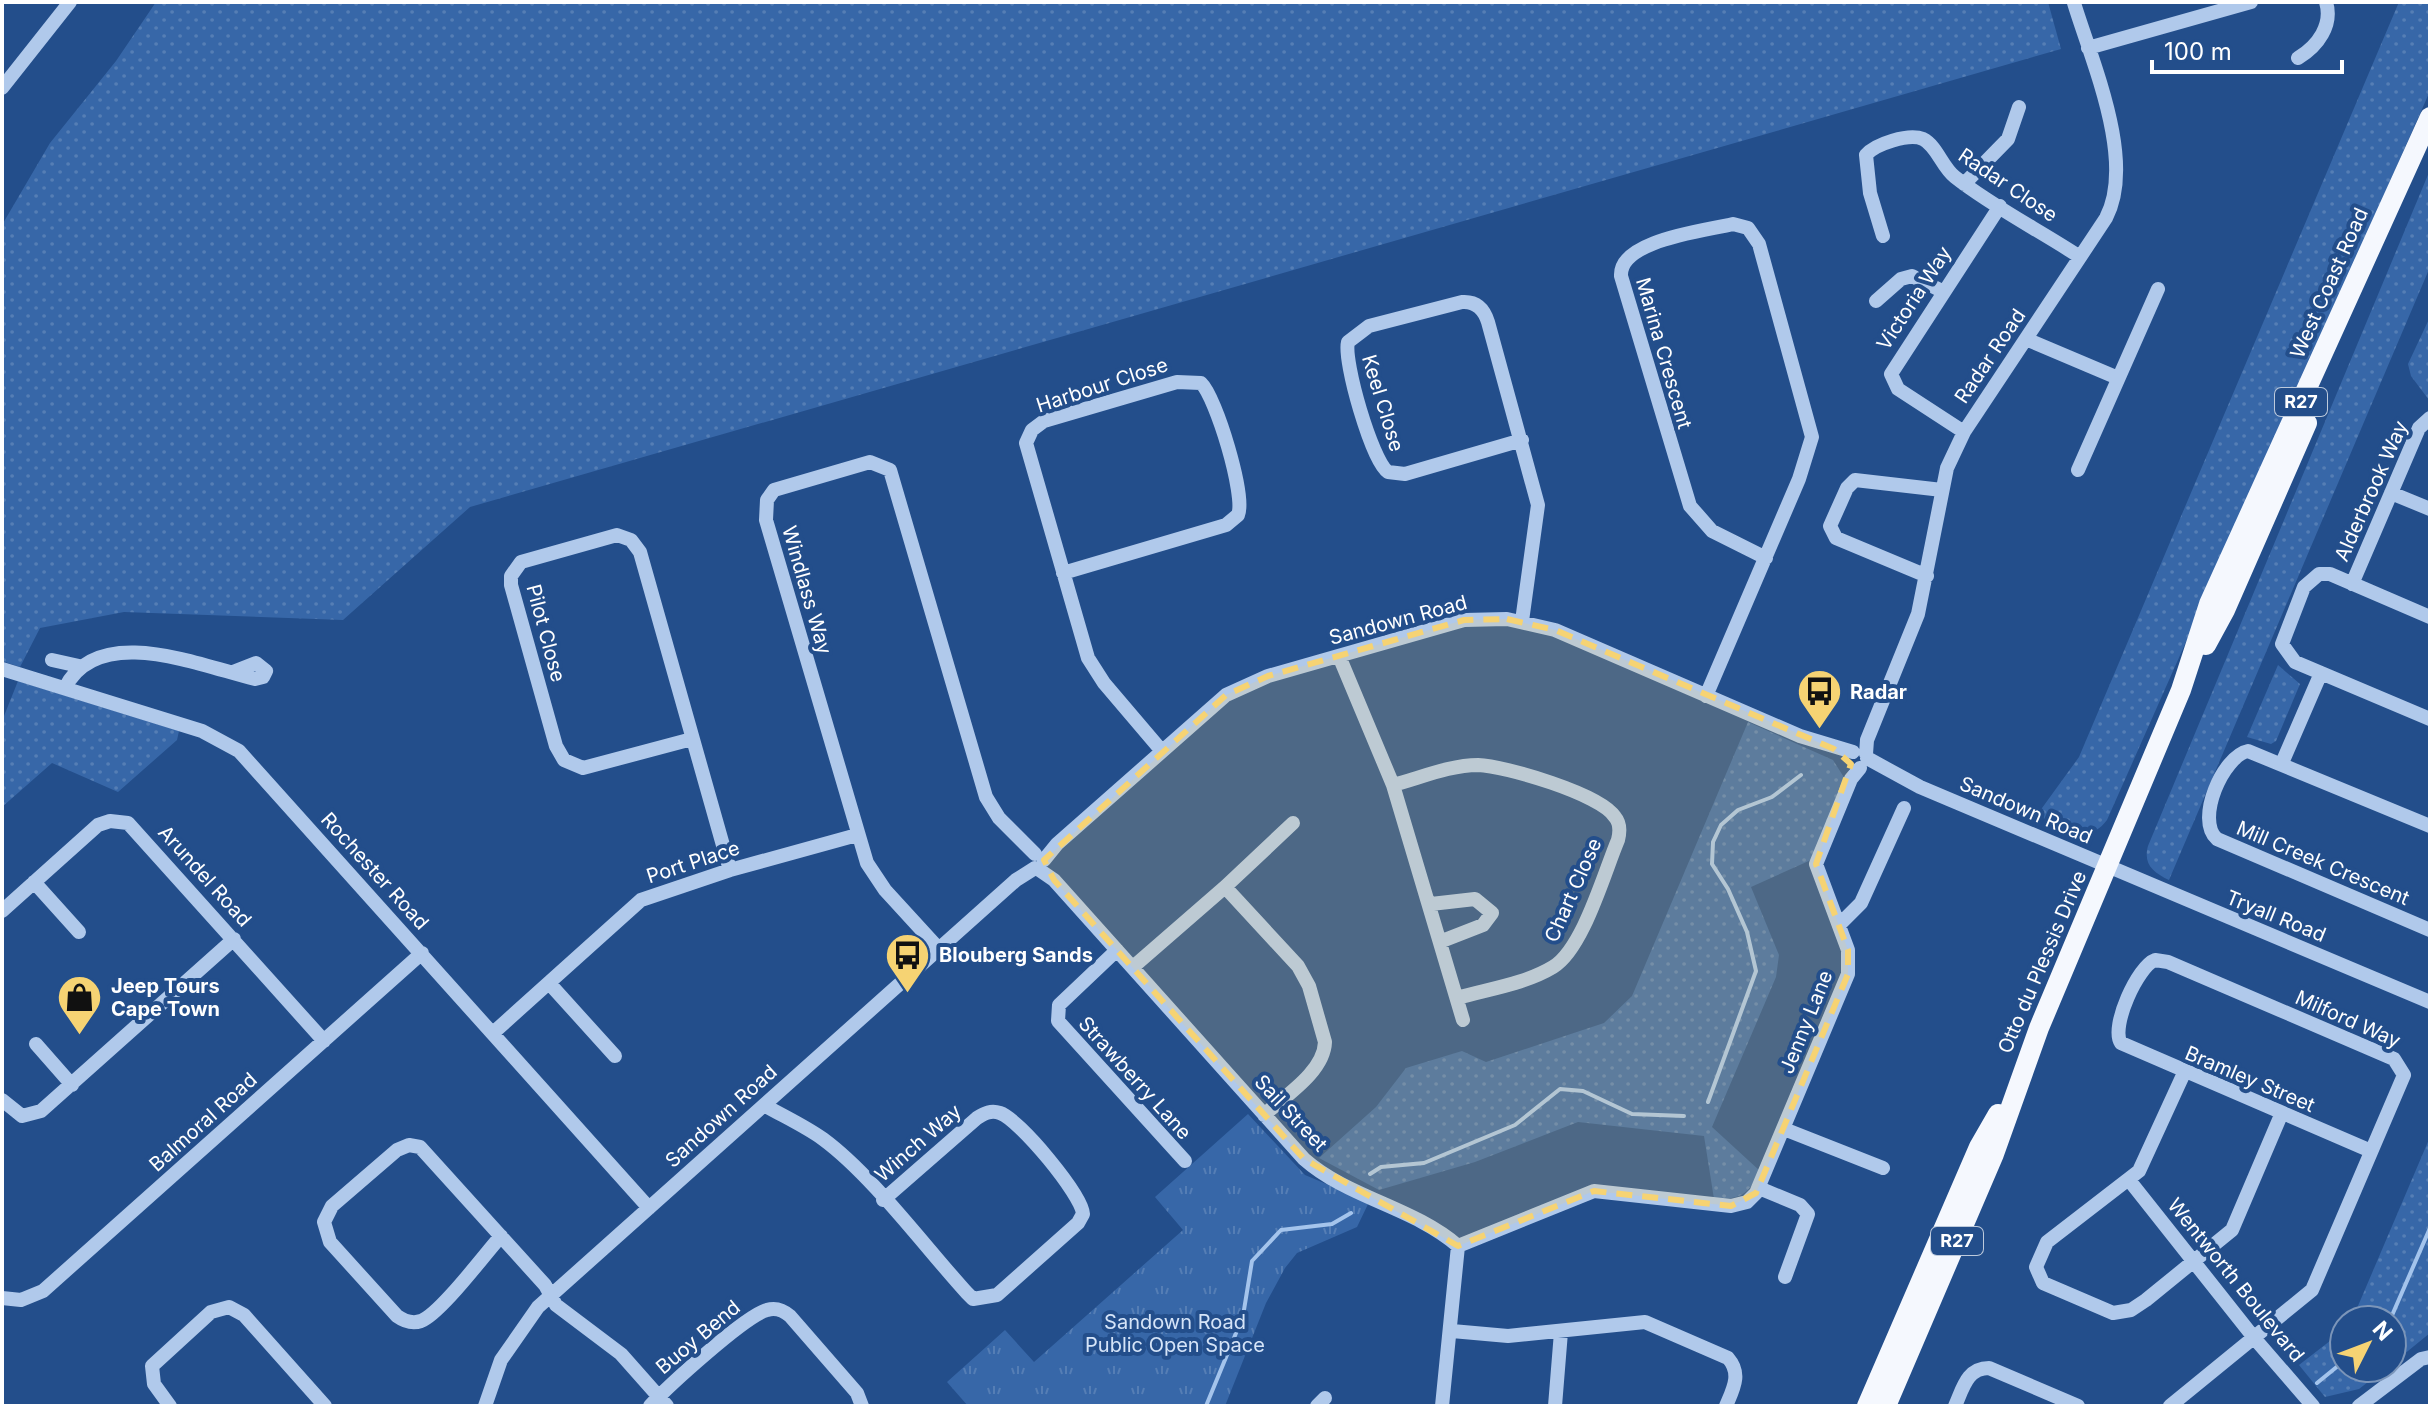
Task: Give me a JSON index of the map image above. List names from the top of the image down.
{
  "streets": {
    "main road": ["West Coast Road", "R27", "Otto du Plessis Drive"],
    "street": [
      "Radar Close",
      "Victoria Way",
      "Marina Crescent",
      "Radar Road",
      "Harbour Close",
      "Keel Close",
      "Alderbrook Way",
      "Windlass Way",
      "Sandown Road",
      "Pilot Close",
      "Port Place",
      "Mill Creek Crescent",
      "Rochester Road",
      "Arundel Road",
      "Chart Close",
      "Tryall Road",
      "Milford Way",
      "Jenny Lane",
      "Strawberry Lane",
      "Bramley Street",
      "Sail Street",
      "Balmoral Road",
      "Winch Way",
      "Wentworth Boulevard",
      "Buoy Bend"
    ]
  },
  "crossings": [
    ["Radar Close", "Victoria Way"],
    ["Radar Close", "Radar Road"],
    ["West Coast Road", "Sandown Road"],
    ["West Coast Road", "Tryall Road"],
    ["West Coast Road", "Otto du Plessis Drive"],
    ["Victoria Way", "Radar Road"],
    ["Marina Crescent", "Sandown Road"],
    ["Radar Road", "Sandown Road"],
    ["Radar Road", "Jenny Lane"],
    ["Harbour Close", "Sandown Road"],
    ["Keel Close", "Sandown Road"],
    ["Windlass Way", "Sandown Road"],
    ["Windlass Way", "Port Place"],
    ["Windlass Way", "Sail Street"],
    ["Sandown Road", "Rochester Road"],
    ["Sandown Road", "Tryall Road"],
    ["Sandown Road", "Otto du Plessis Drive"],
    ["Sandown Road", "Jenny Lane"],
    ["Sandown Road", "Sail Street"],
    ["Sandown Road", "Winch Way"],
    ["Sandown Road", "Buoy Bend"],
    ["Pilot Close", "Port Place"],
    ["Port Place", "Rochester Road"],
    ["Rochester Road", "Balmoral Road"],
    ["Arundel Road", "Balmoral Road"],
    ["Tryall Road", "Otto du Plessis Drive"],
    ["Milford Way", "Bramley Street"],
    ["Milford Way", "Wentworth Boulevard"],
    ["Strawberry Lane", "Sail Street"]
  ],
  "parks": ["Sandown Road Public Open Space"],
  "places": {
    "bus stop": ["Radar", "Blouberg Sands"],
    "shop": ["Jeep Tours Cape Town"]
  },
  "scale_bar": "100 m",
  "north": "top right"
}
